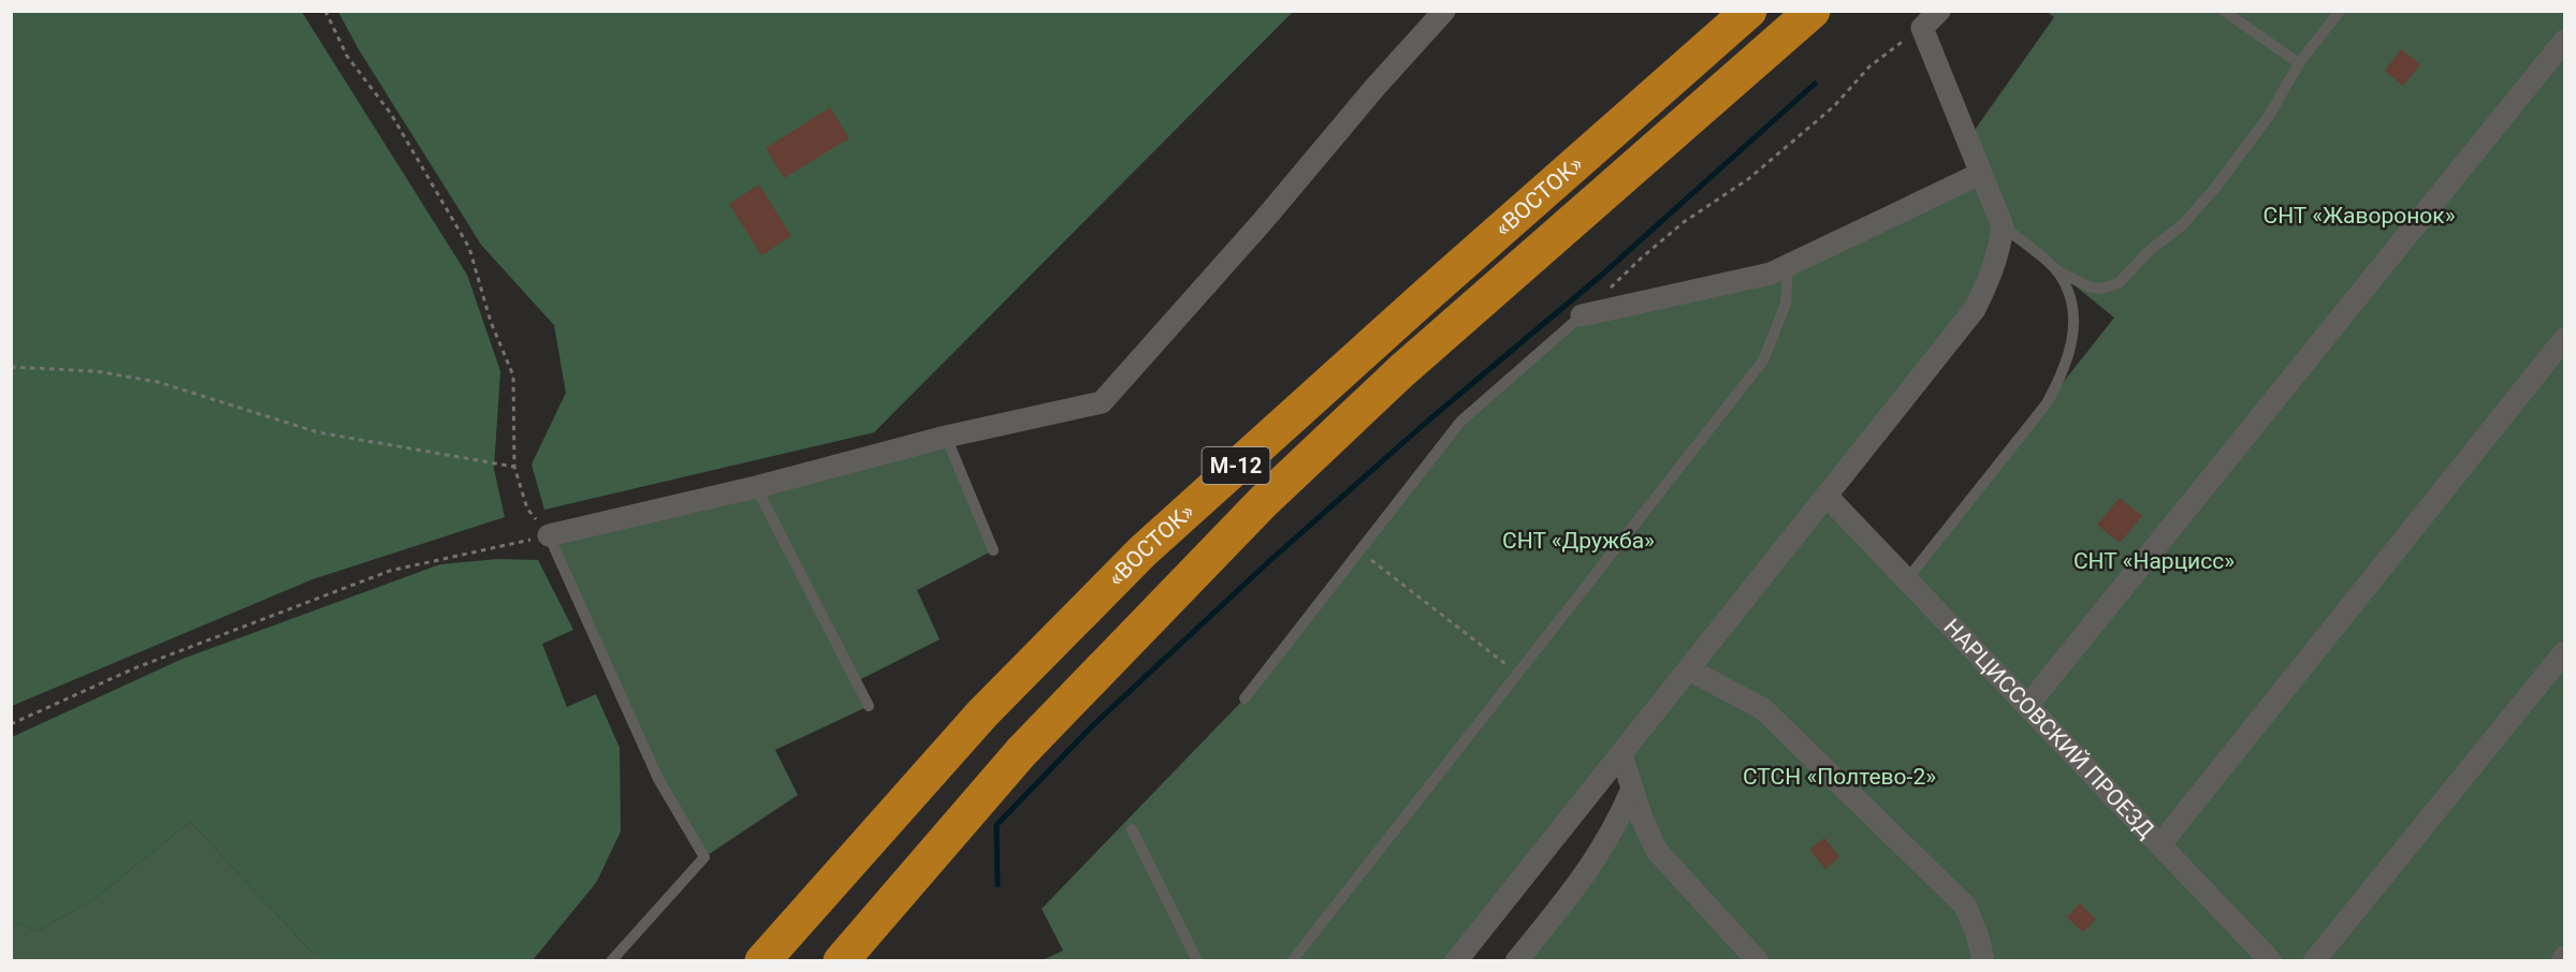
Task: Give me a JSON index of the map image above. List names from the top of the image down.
{
  "streets": {
    "highway": ["«ВОСТОК»", "М-12"],
    "street": ["НАРЦИССОВСКИЙ ПРОЕЗД"]
  },
  "parks": [
    "СНТ «Жаворонок»",
    "СНТ «Дружба»",
    "СНТ «Нарцисс»",
    "СТСН «Полтево-2»"
  ]
}
